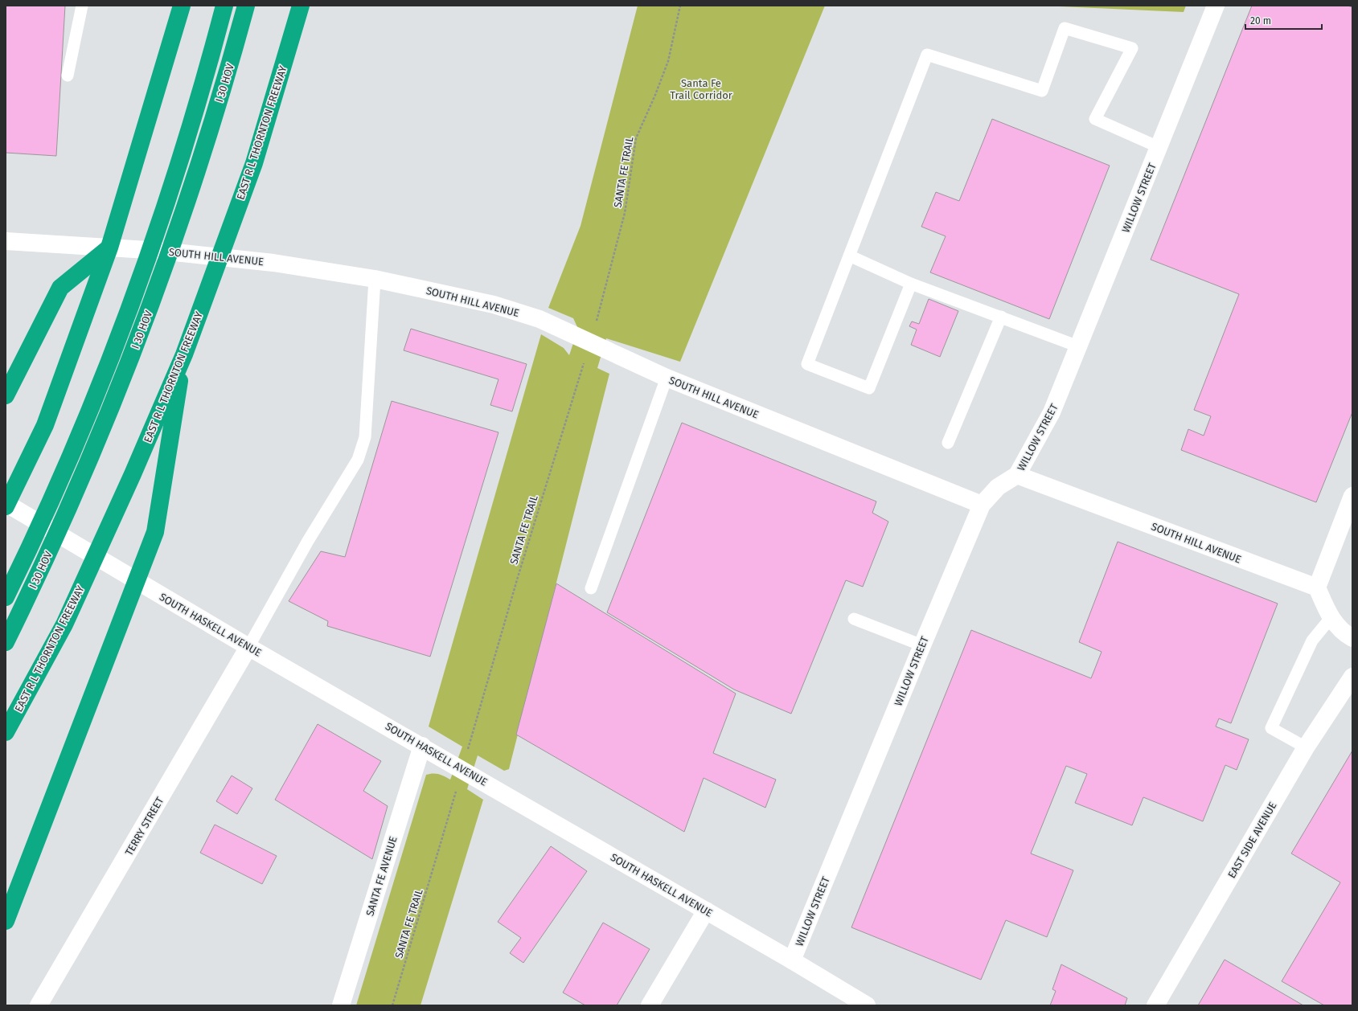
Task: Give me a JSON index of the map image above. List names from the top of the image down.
{
  "streets": {
    "highway": ["I 30 HOV", "EAST R L THORNTON FREEWAY"],
    "street": [
      "WILLOW STREET",
      "SOUTH HILL AVENUE",
      "SOUTH HASKELL AVENUE",
      "TERRY STREET",
      "EAST SIDE AVENUE",
      "SANTA FE AVENUE"
    ],
    "path": ["SANTA FE TRAIL"]
  },
  "crossings": [
    ["WILLOW STREET", "SOUTH HILL AVENUE"],
    ["WILLOW STREET", "SOUTH HASKELL AVENUE"],
    ["SOUTH HASKELL AVENUE", "TERRY STREET"],
    ["SOUTH HASKELL AVENUE", "SANTA FE AVENUE"]
  ],
  "parks": ["Santa Fe Trail Corridor"],
  "scale_bar": "20 m"
}
